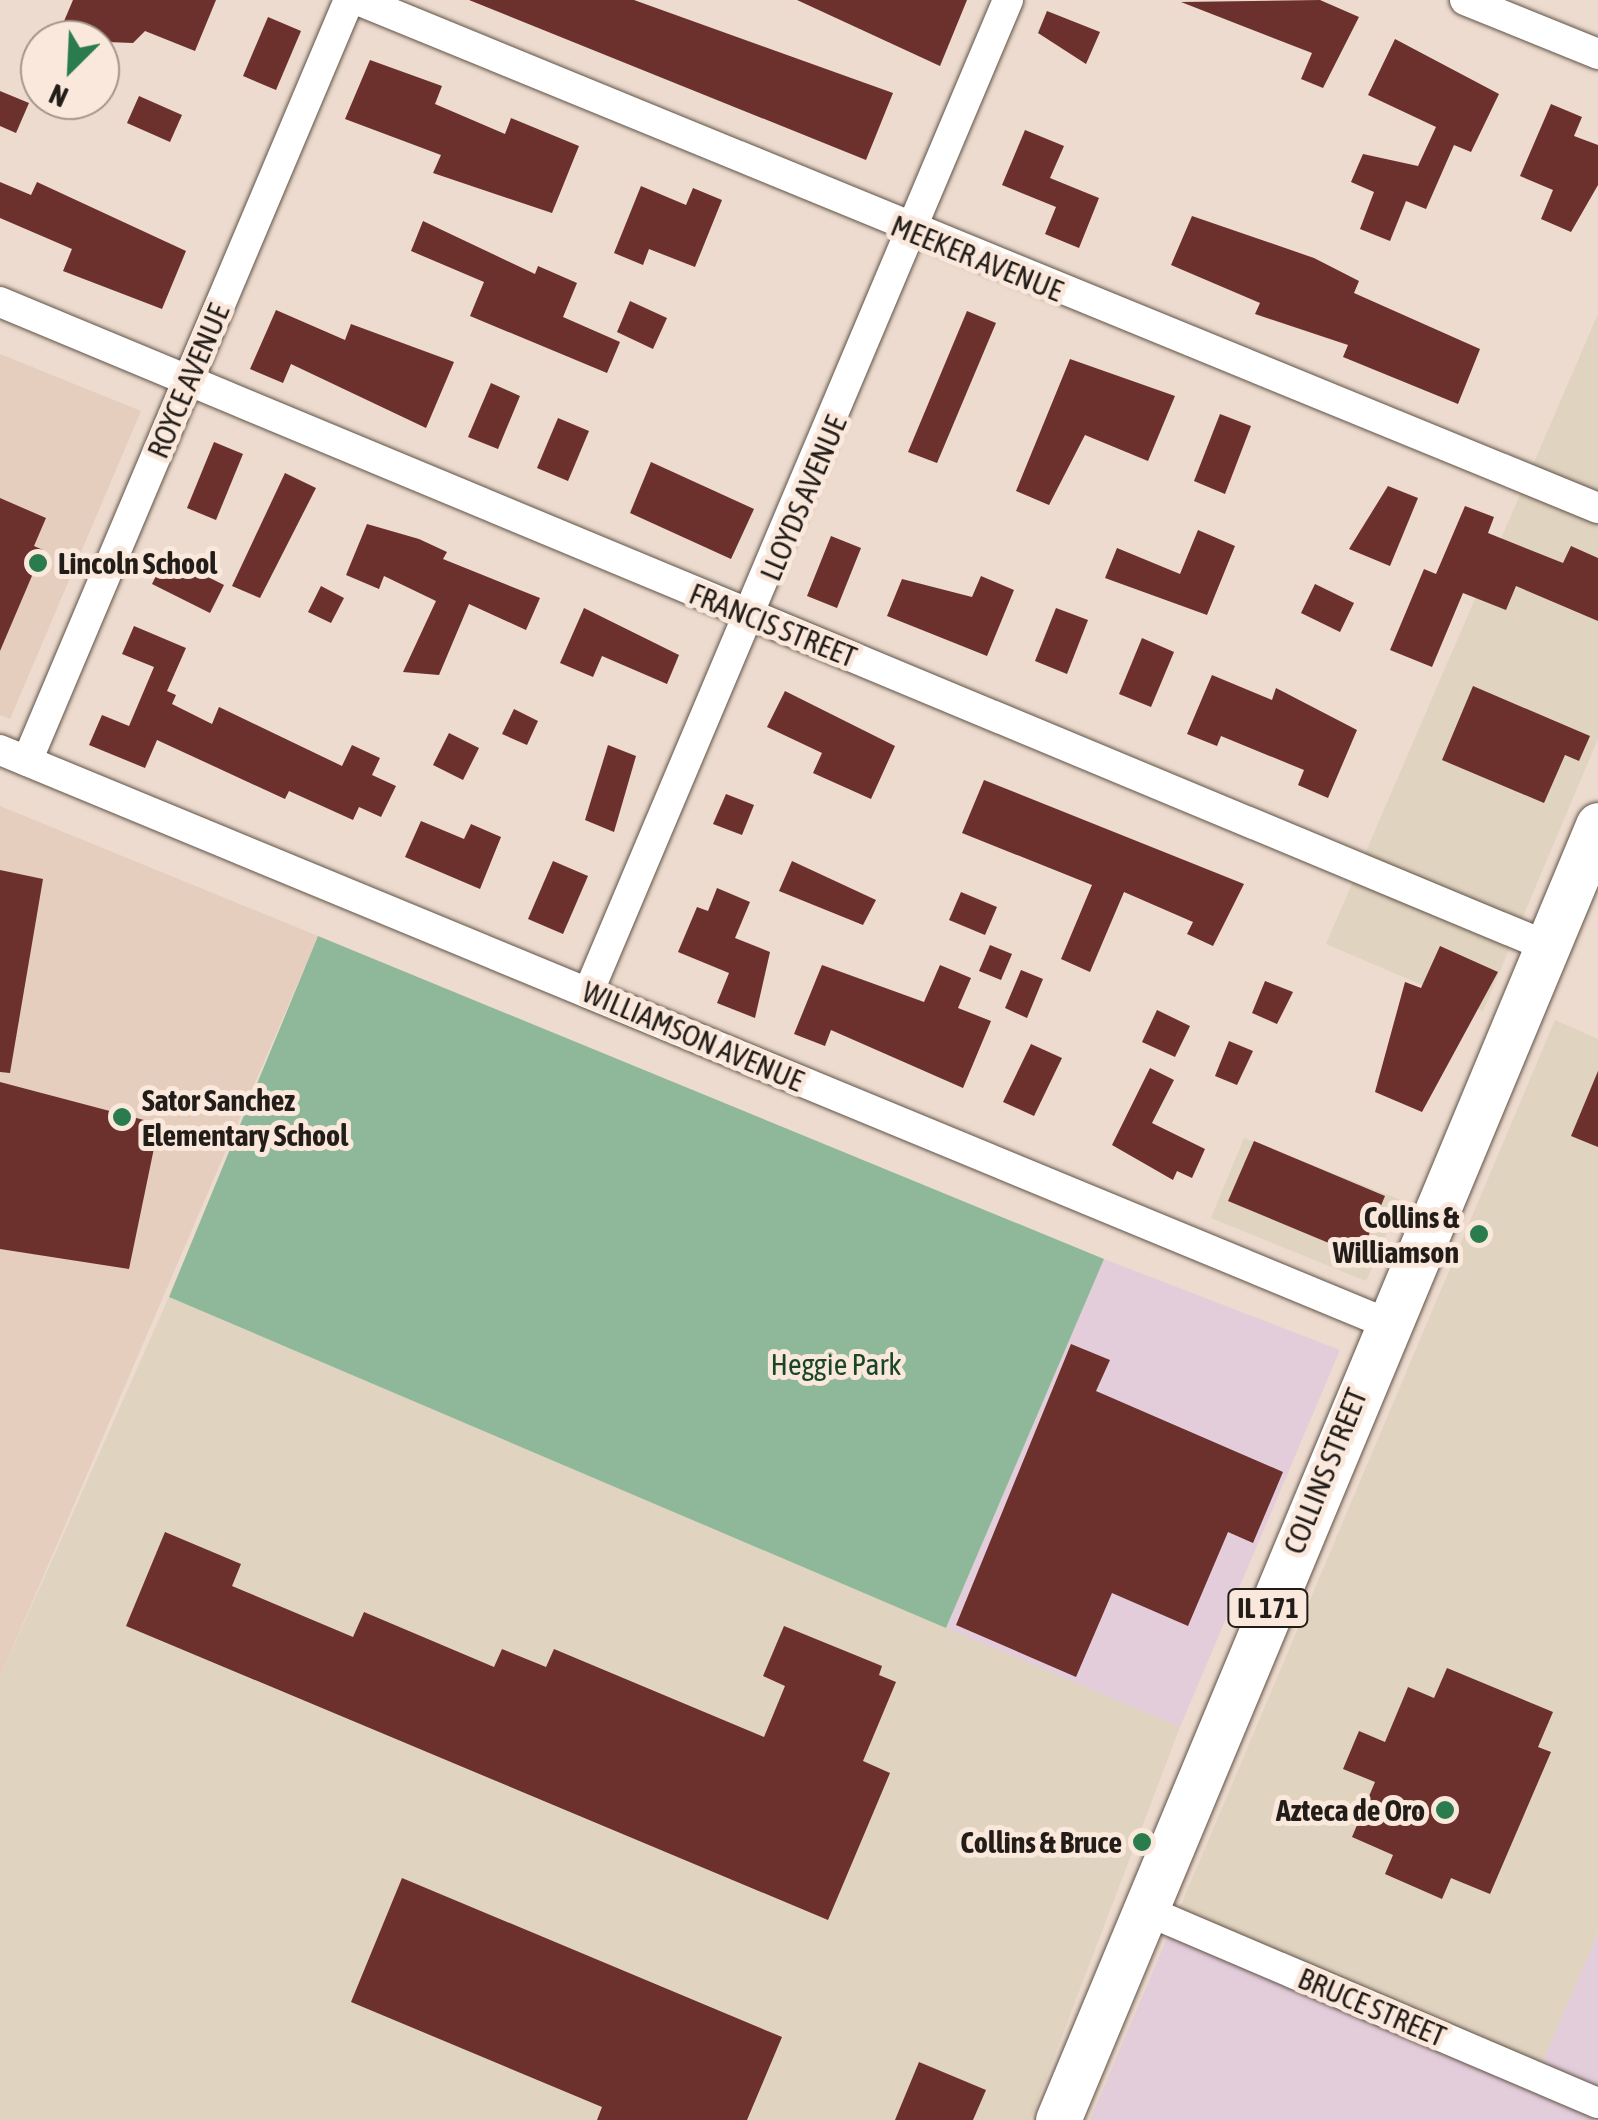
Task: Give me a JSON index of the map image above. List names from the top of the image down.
{
  "streets": {
    "main road": ["COLLINS STREET", "IL 171"],
    "street": [
      "MEEKER AVENUE",
      "ROYCE AVENUE",
      "LLOYDS AVENUE",
      "FRANCIS STREET",
      "WILLIAMSON AVENUE",
      "BRUCE STREET"
    ]
  },
  "crossings": [
    ["MEEKER AVENUE", "LLOYDS AVENUE"],
    ["ROYCE AVENUE", "FRANCIS STREET"],
    ["ROYCE AVENUE", "WILLIAMSON AVENUE"],
    ["LLOYDS AVENUE", "FRANCIS STREET"],
    ["LLOYDS AVENUE", "WILLIAMSON AVENUE"],
    ["FRANCIS STREET", "COLLINS STREET"],
    ["WILLIAMSON AVENUE", "COLLINS STREET"],
    ["COLLINS STREET", "BRUCE STREET"]
  ],
  "parks": ["Heggie Park"],
  "places": [
    "Lincoln School",
    "Sator Sanchez Elementary School",
    "Collins & Williamson",
    "Azteca de Oro",
    "Collins & Bruce"
  ],
  "north": "bottom left"
}
